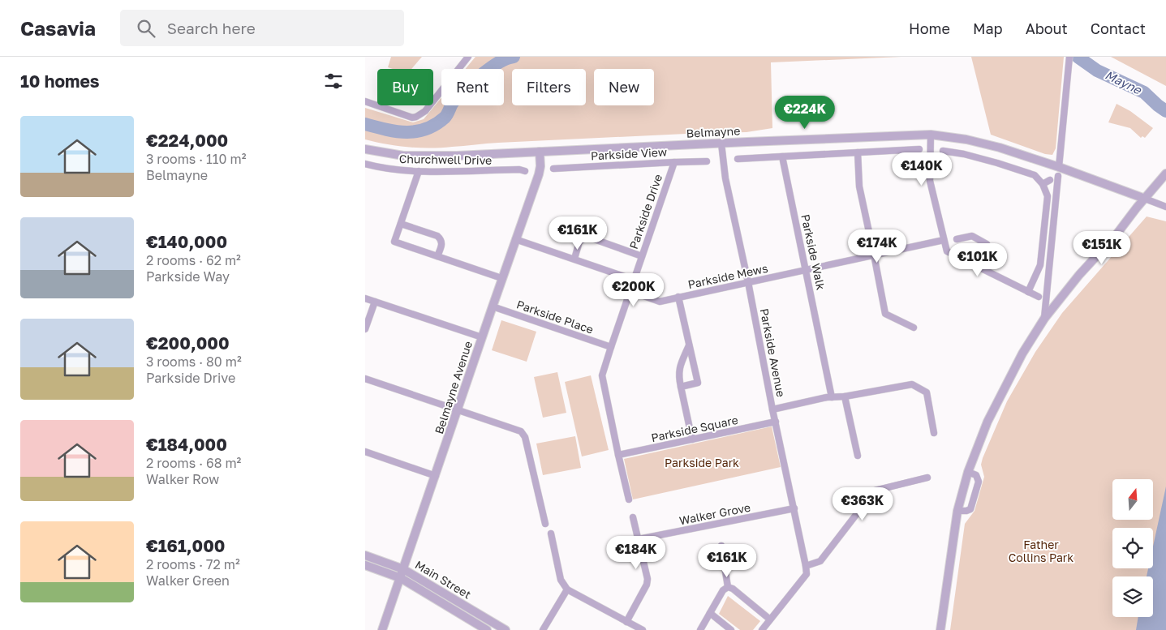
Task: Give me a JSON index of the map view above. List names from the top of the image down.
{
  "streets": {
    "street": [
      "Belmayne",
      "Parkside View",
      "Churchwell Drive",
      "Parkside Drive",
      "Parkside Walk",
      "Parkside Mews",
      "Parkside Place",
      "Parkside Avenue",
      "Belmayne Avenue",
      "Parkside Square",
      "Walker Grove",
      "Main Street"
    ]
  },
  "crossings": [
    ["Belmayne", "Parkside Avenue"],
    ["Belmayne", "Belmayne Avenue"],
    ["Parkside View", "Parkside Drive"],
    ["Parkside Drive", "Parkside Mews"],
    ["Parkside Drive", "Parkside Place"],
    ["Parkside Drive", "Parkside Square"],
    ["Parkside Walk", "Parkside Mews"],
    ["Parkside Mews", "Parkside Avenue"],
    ["Parkside Place", "Belmayne Avenue"],
    ["Parkside Avenue", "Parkside Square"],
    ["Parkside Avenue", "Walker Grove"],
    ["Belmayne Avenue", "Main Street"]
  ],
  "water": ["Mayne"],
  "parks": ["Parkside Park", "Father Collins Park"],
  "north": "top",
  "page": {
    "header": "Casavia",
    "search": "Search here",
    "nav": [
      "Home",
      "Map",
      "About",
      "Contact"
    ],
    "heading": "10 homes",
    "chip": [
      "Buy",
      "Rent",
      "Filters",
      "New"
    ],
    "price": [
      "€224K",
      "€140K",
      "€161K",
      "€174K",
      "€151K",
      "€101K",
      "€200K",
      "€363K",
      "€184K",
      "€161K"
    ],
    "list": [
      {
        "name": "€224,000",
        "note": "3 rooms · 110 m² · Belmayne"
      },
      {
        "name": "€140,000",
        "note": "2 rooms · 62 m² · Parkside Way"
      },
      {
        "name": "€200,000",
        "note": "3 rooms · 80 m² · Parkside Drive"
      },
      {
        "name": "€184,000",
        "note": "2 rooms · 68 m² · Walker Row"
      },
      {
        "name": "€161,000",
        "note": "2 rooms · 72 m² · Walker Green"
      }
    ]
  }
}
